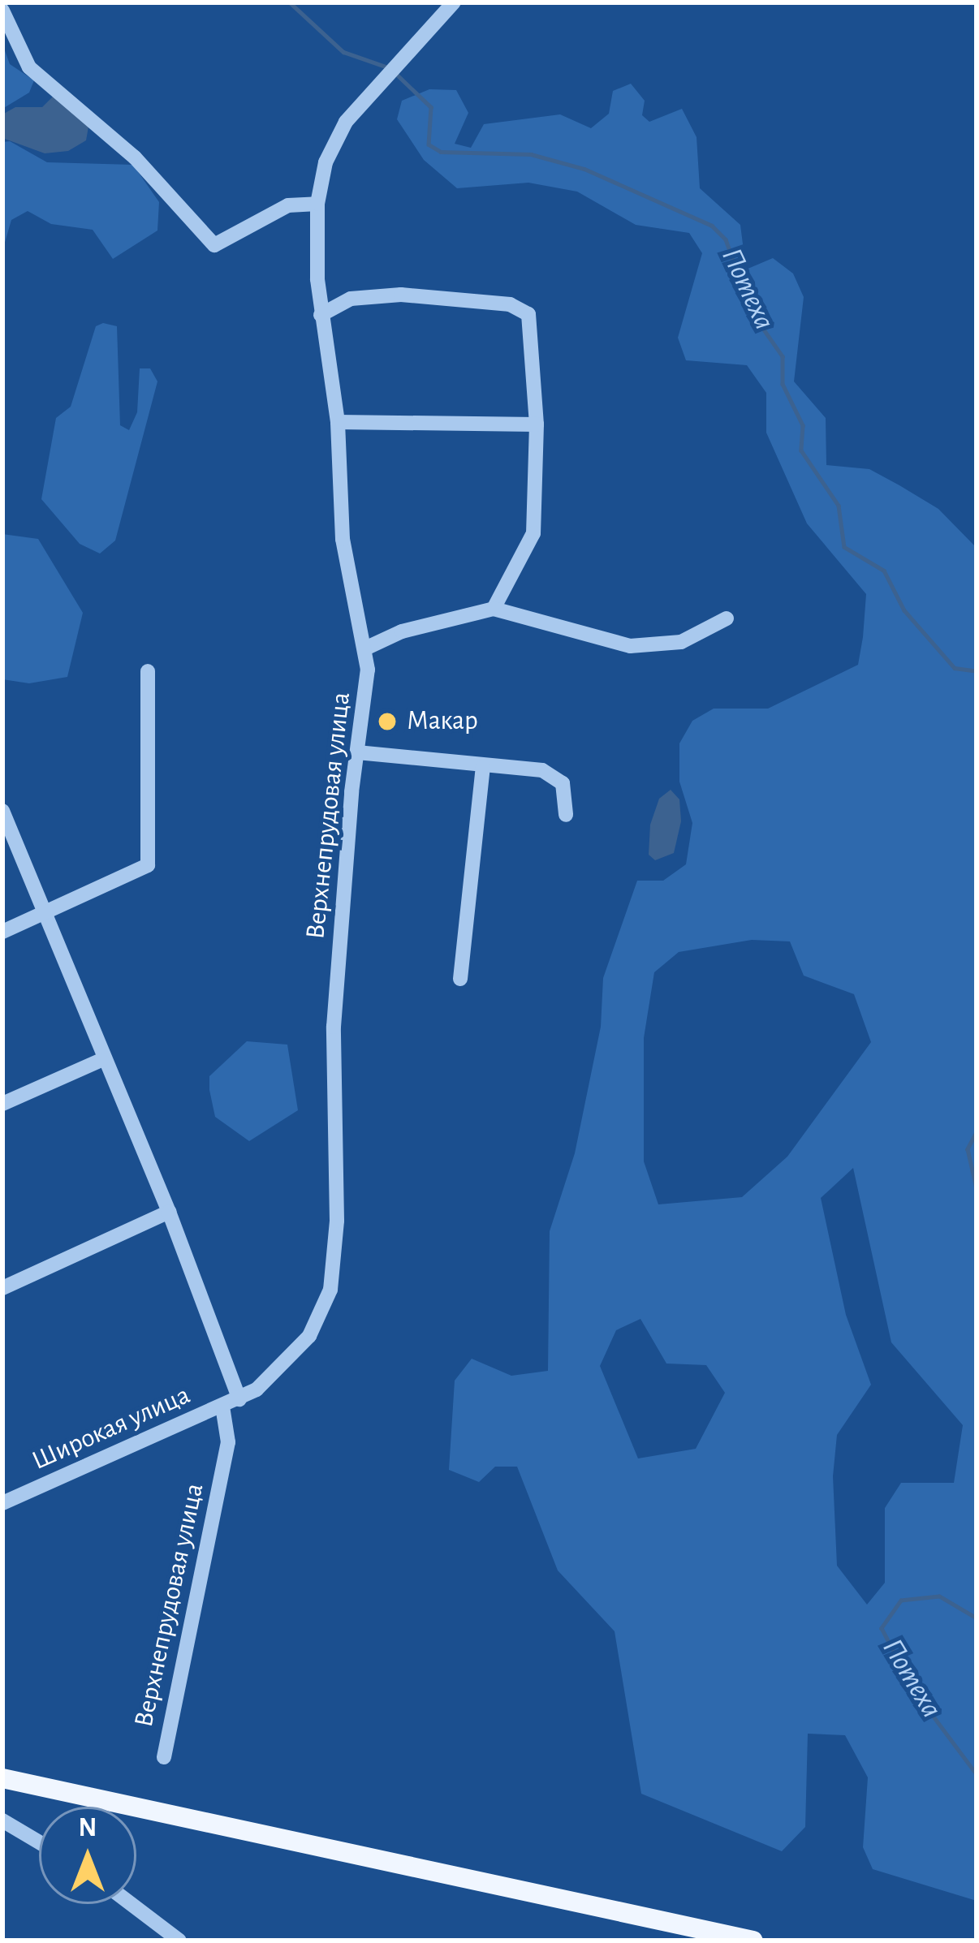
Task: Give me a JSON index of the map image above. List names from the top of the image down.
{
  "streets": {
    "street": ["Верхнепрудовая улица", "Широкая улица"]
  },
  "crossings": [
    ["Верхнепрудовая улица", "Широкая улица"]
  ],
  "water": ["Потеха"],
  "places": ["Макар"],
  "north": "top"
}
